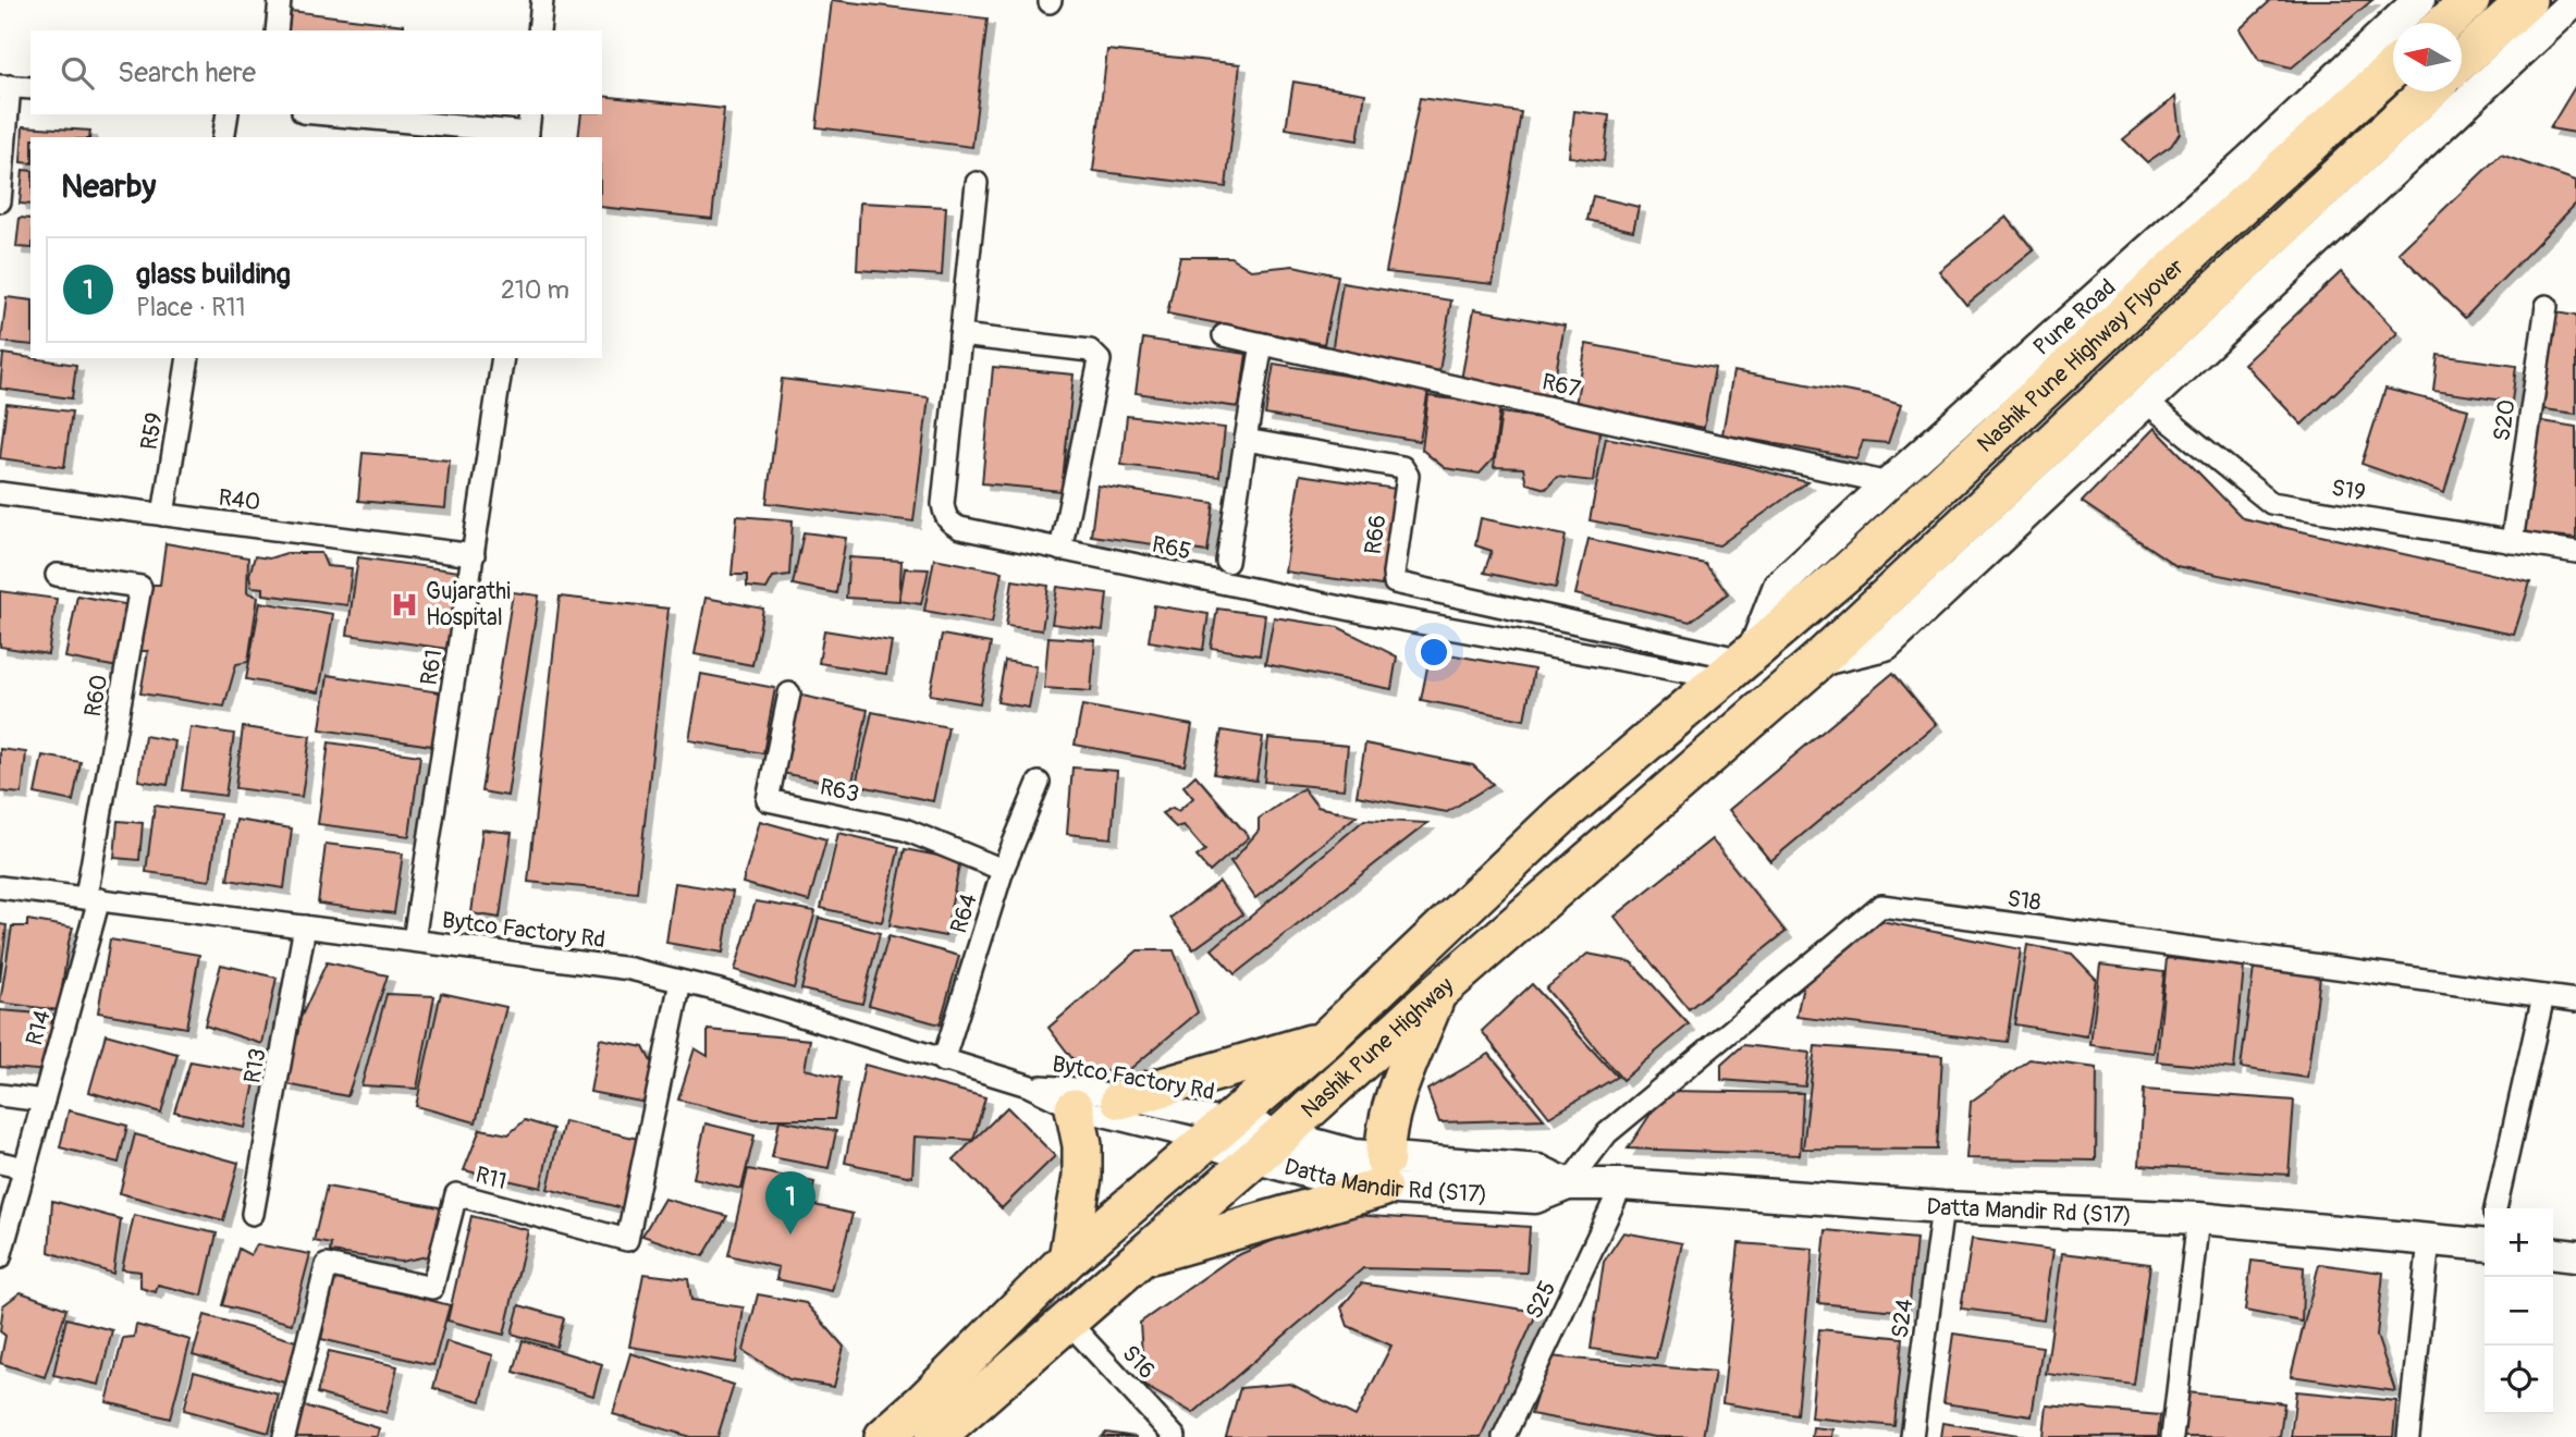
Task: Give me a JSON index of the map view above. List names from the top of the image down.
{
  "streets": {
    "highway": ["Nashik Pune Highway Flyover", "Nashik Pune Highway"],
    "main road": ["Pune Road", "Datta Mandir Rd (S17)"],
    "street": [
      "R67",
      "S20",
      "R59",
      "S19",
      "R40",
      "R66",
      "R65",
      "R61",
      "R60",
      "R63",
      "S18",
      "R64",
      "Bytco Factory Rd",
      "R14",
      "R13",
      "R11",
      "S25",
      "S24",
      "S16"
    ]
  },
  "crossings": [
    ["Pune Road", "Nashik Pune Highway Flyover"],
    ["Pune Road", "R67"],
    ["Pune Road", "R66"],
    ["Pune Road", "R65"],
    ["Pune Road", "Nashik Pune Highway"],
    ["Nashik Pune Highway Flyover", "R66"],
    ["Nashik Pune Highway Flyover", "R65"],
    ["Nashik Pune Highway Flyover", "Nashik Pune Highway"],
    ["S20", "S19"],
    ["R59", "R40"],
    ["R40", "R61"],
    ["R66", "R65"],
    ["R66", "Nashik Pune Highway"],
    ["R65", "Nashik Pune Highway"],
    ["R61", "Bytco Factory Rd"],
    ["R60", "Bytco Factory Rd"],
    ["R60", "R14"],
    ["R63", "R64"],
    ["S18", "Datta Mandir Rd (S17)"],
    ["R64", "Bytco Factory Rd"],
    ["Bytco Factory Rd", "R14"],
    ["Bytco Factory Rd", "Nashik Pune Highway"],
    ["Bytco Factory Rd", "R13"],
    ["Bytco Factory Rd", "R11"],
    ["Bytco Factory Rd", "Datta Mandir Rd (S17)"],
    ["Nashik Pune Highway", "Datta Mandir Rd (S17)"],
    ["Nashik Pune Highway", "S16"],
    ["Datta Mandir Rd (S17)", "S25"],
    ["Datta Mandir Rd (S17)", "S24"]
  ],
  "places": {
    "hospital": ["Gujarathi Hospital"]
  },
  "north": "left",
  "page": {
    "search": "Search here",
    "heading": "Nearby",
    "list": [
      {
        "mark": "1",
        "name": "glass building",
        "note": "Place · R11",
        "value": "210 m"
      }
    ],
    "pins": "1",
    "map_buttons": ["+", "−"]
  }
}
